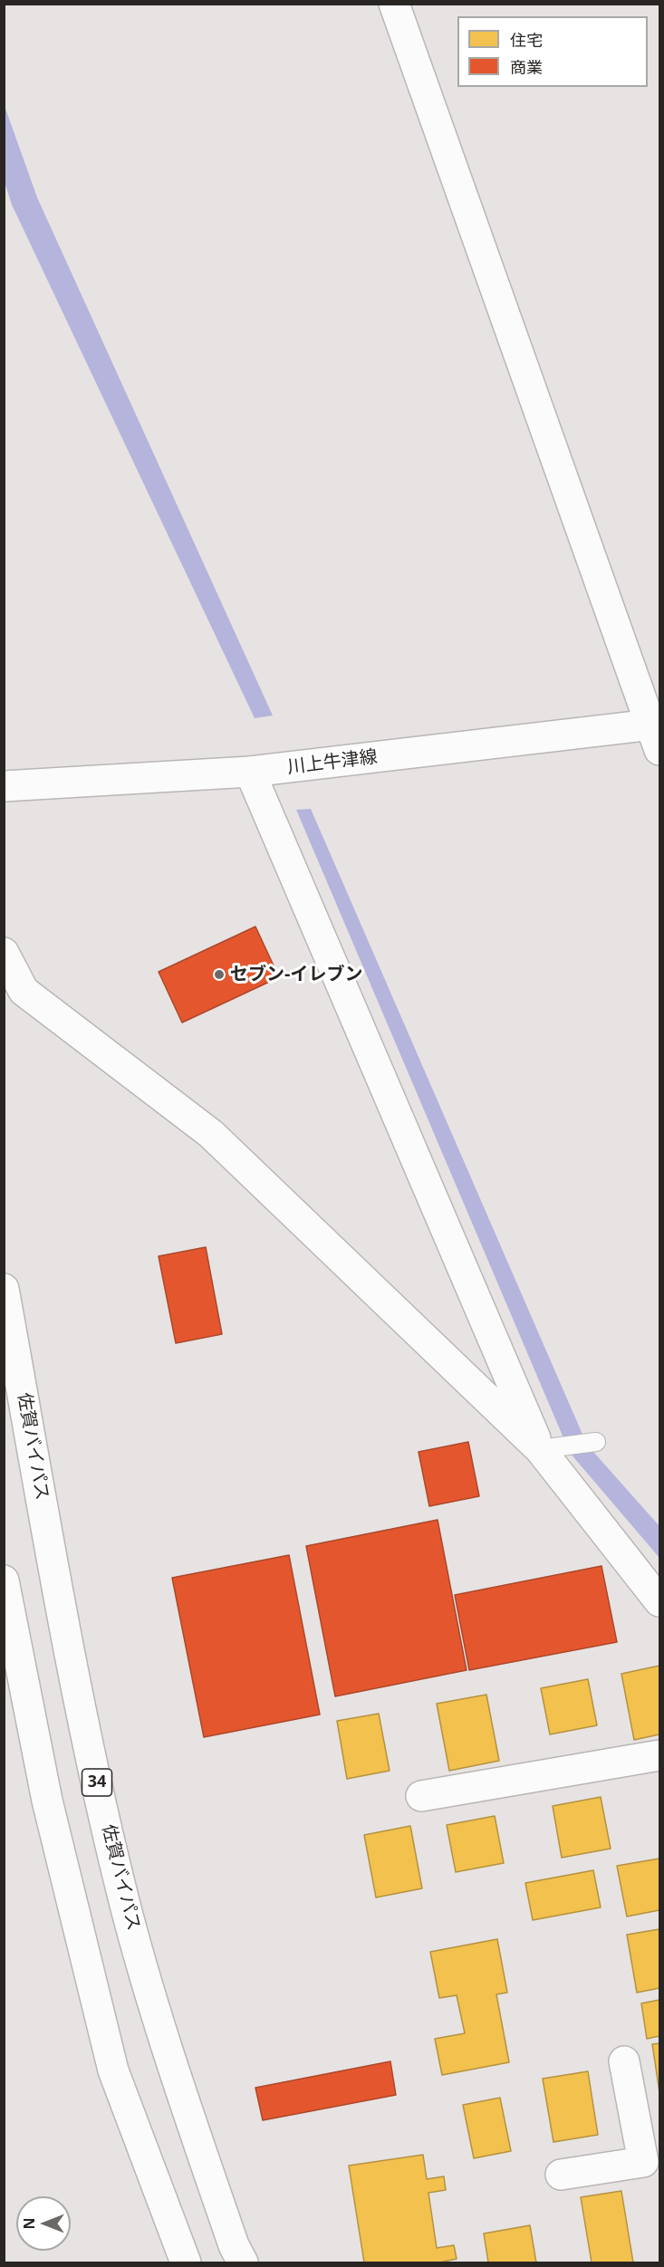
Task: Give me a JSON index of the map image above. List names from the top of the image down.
{
  "streets": {
    "main road": ["川上牛津線", "佐賀バイパス", "34"]
  },
  "places": ["セブン-イレブン"],
  "legend": ["住宅", "商業"],
  "north": "left"
}
